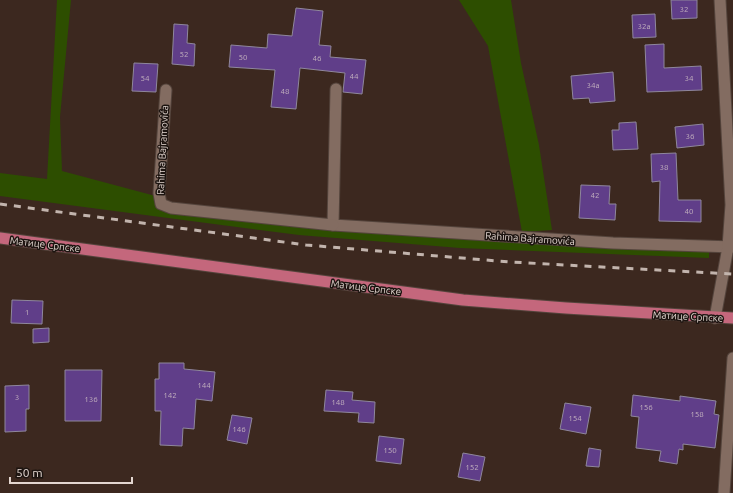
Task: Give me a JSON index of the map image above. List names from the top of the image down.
{
  "streets": {
    "main road": ["Матице Српске"],
    "street": ["Rahima Bajramovića"]
  },
  "house_numbers": [
    "32",
    "32a",
    "52",
    "50",
    "46",
    "44",
    "54",
    "34",
    "34a",
    "48",
    "36",
    "38",
    "42",
    "40",
    "1",
    "144",
    "142",
    "3",
    "136",
    "148",
    "156",
    "158",
    "154",
    "146",
    "150",
    "152"
  ],
  "scale_bar": "50 m"
}
